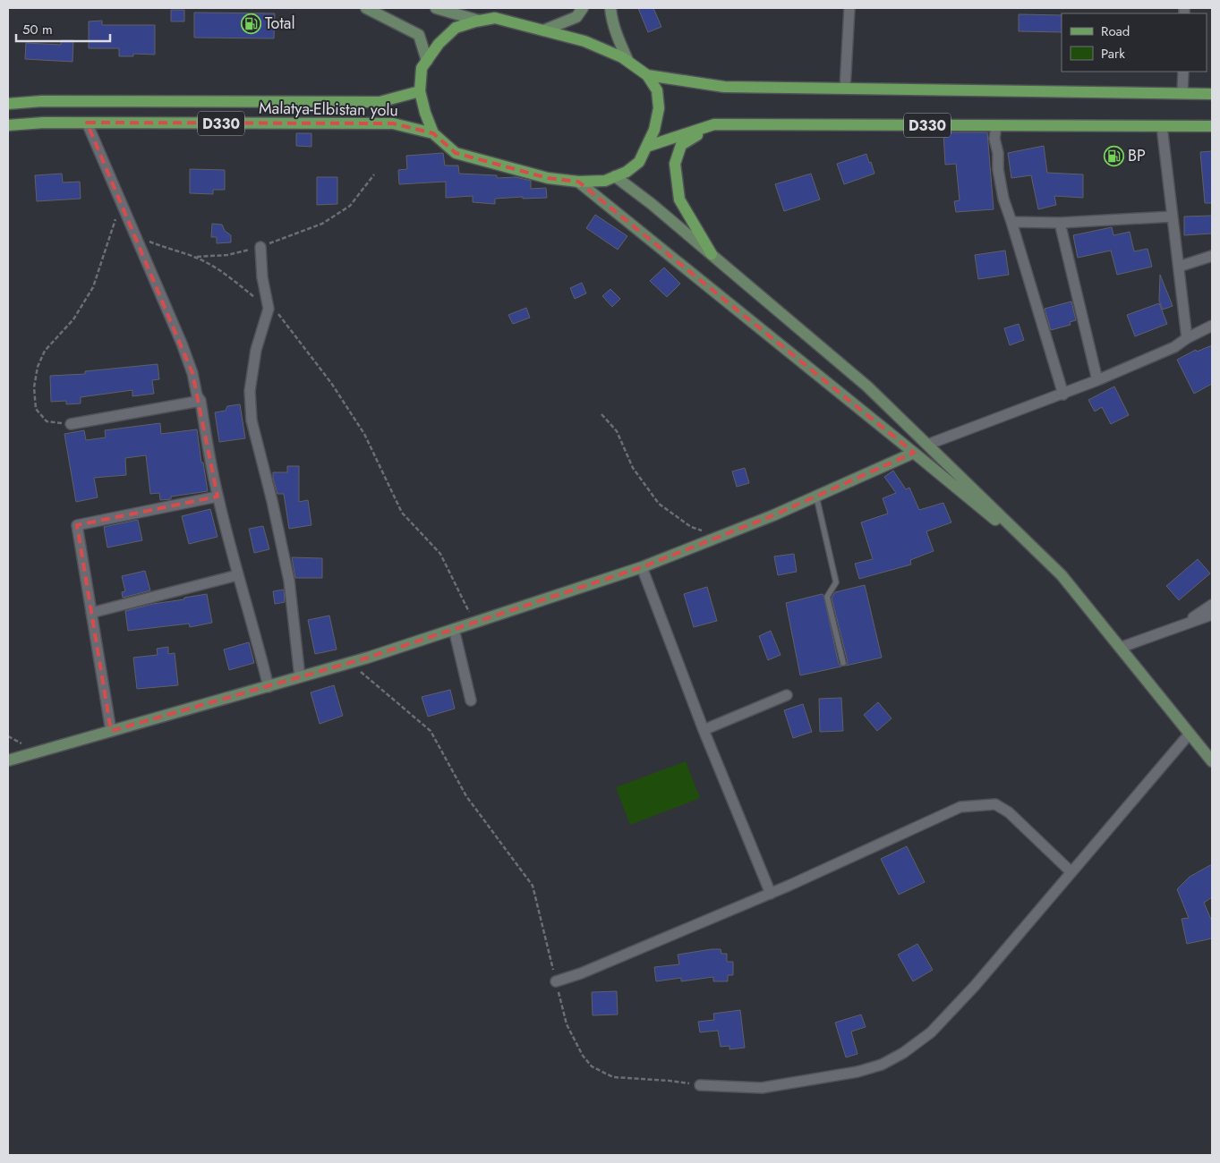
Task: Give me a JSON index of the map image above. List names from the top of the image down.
{
  "streets": {
    "main road": ["Malatya-Elbistan yolu", "D330"]
  },
  "places": {
    "fuel station": ["Total", "BP"]
  },
  "legend": ["Road", "Park"],
  "scale_bar": "50 m"
}
